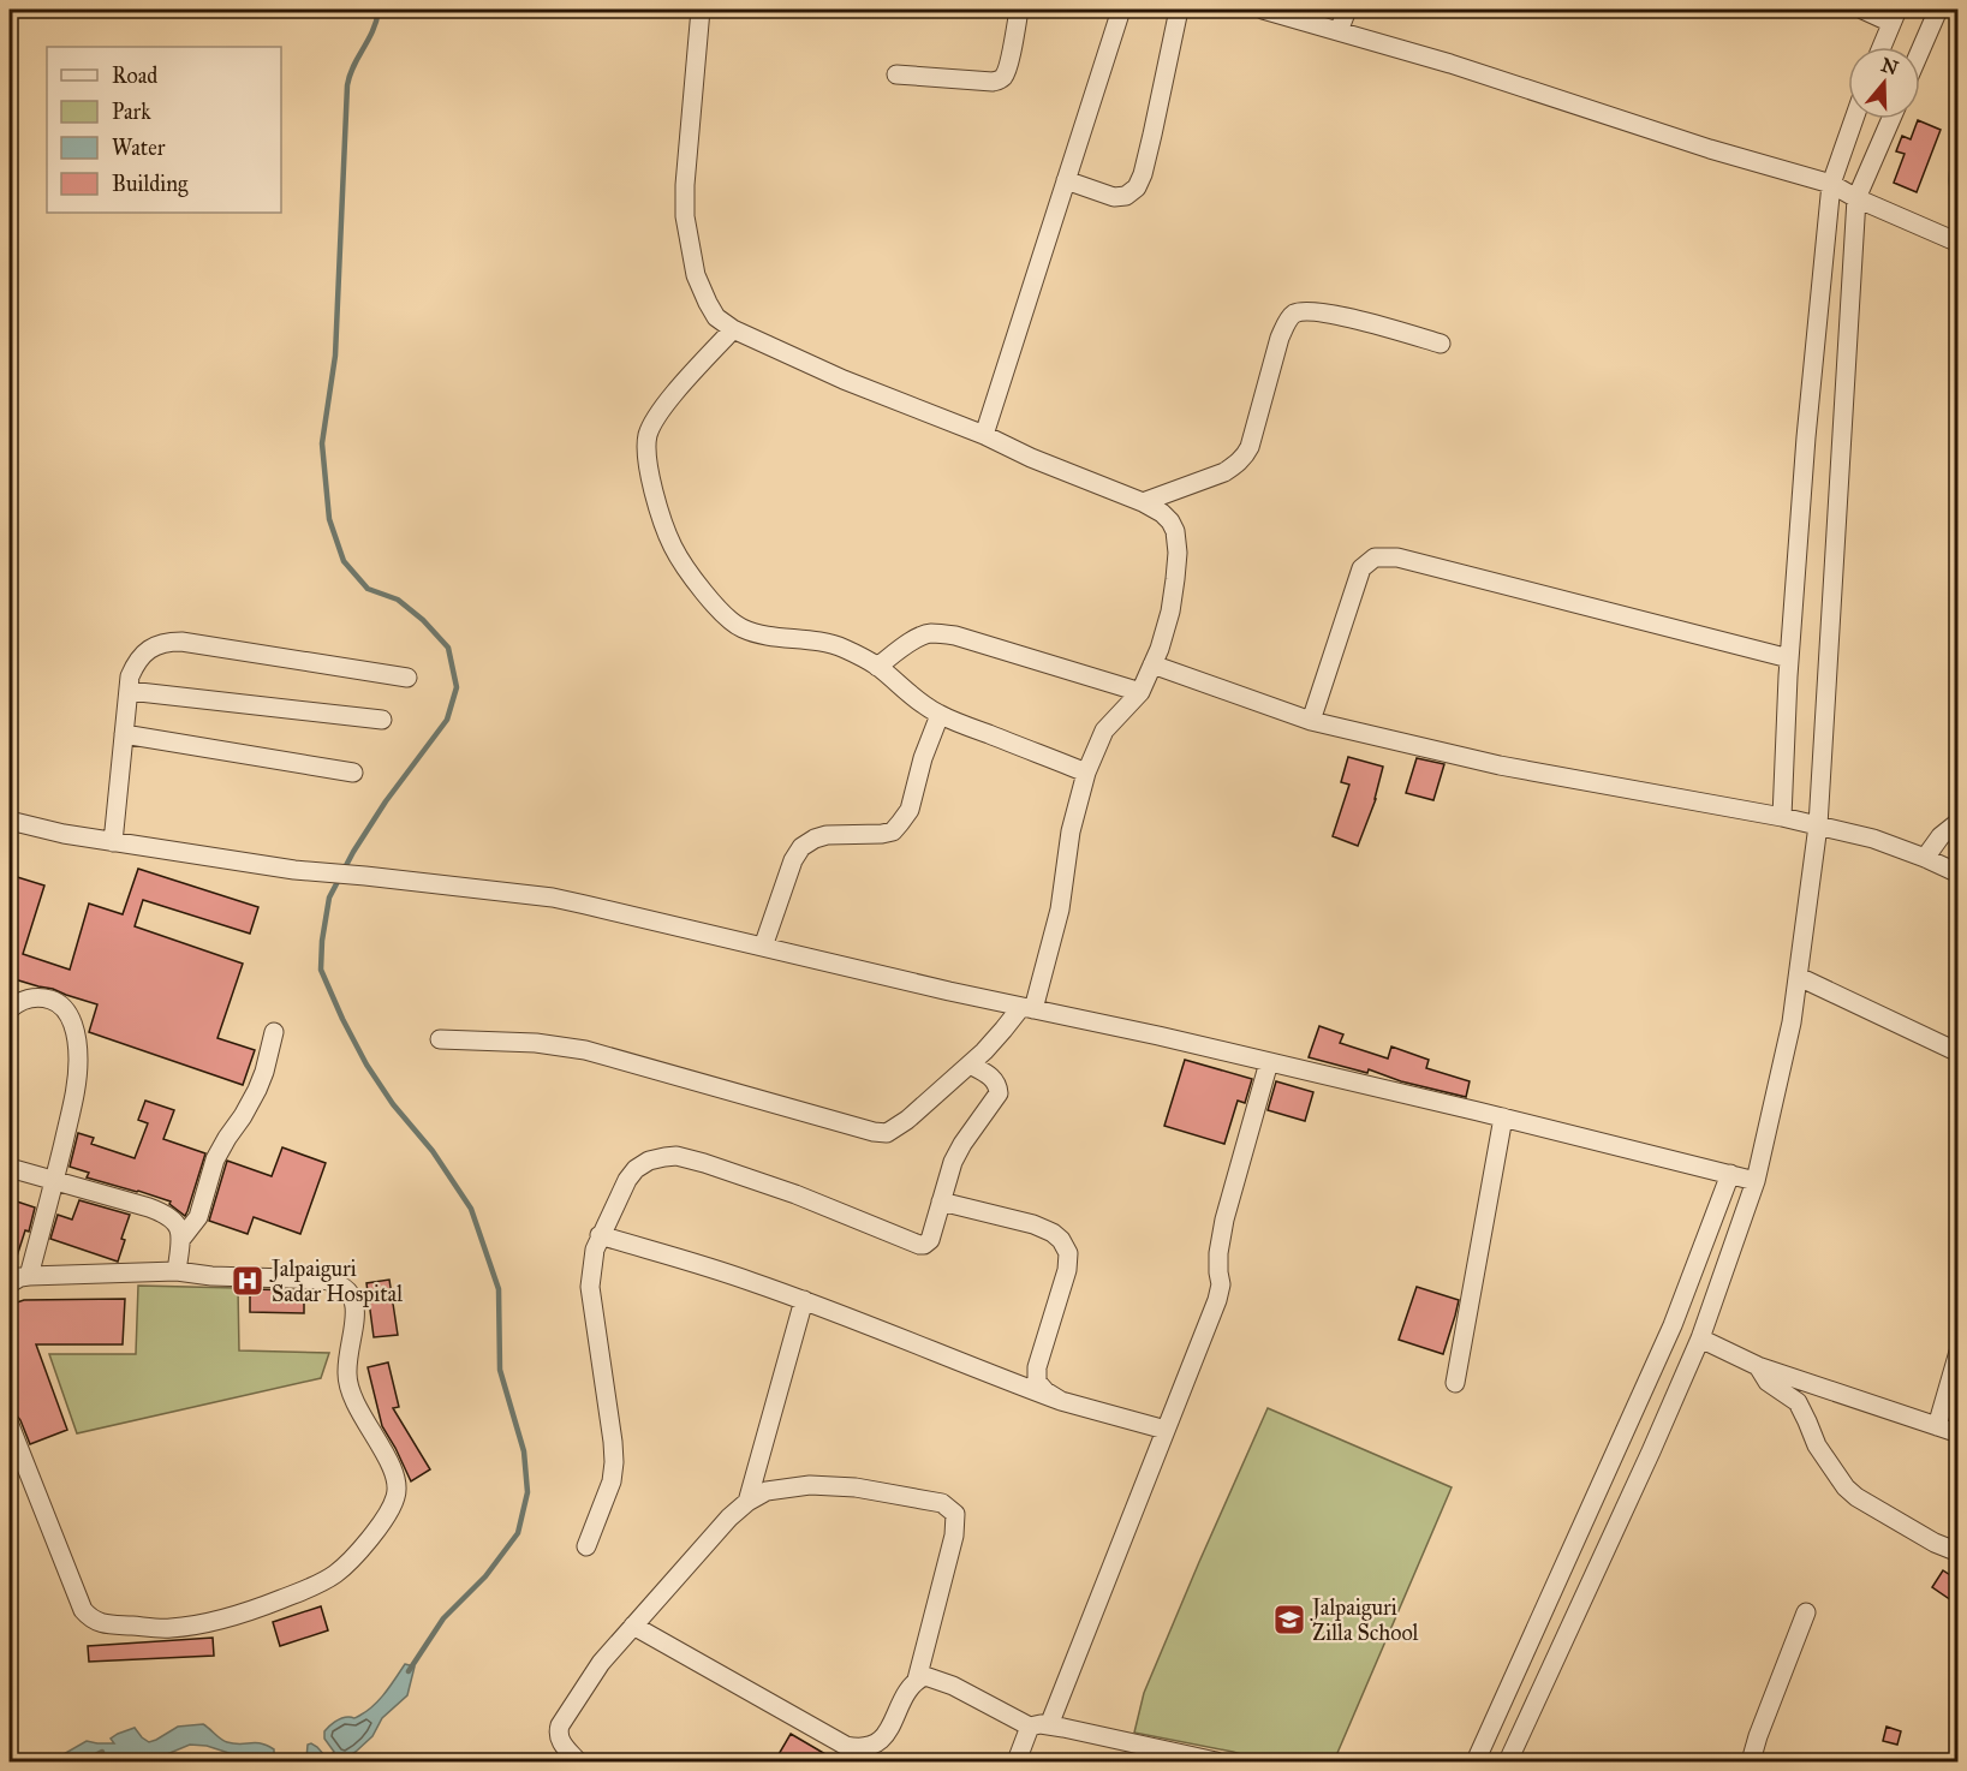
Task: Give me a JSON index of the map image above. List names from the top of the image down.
{
  "places": {
    "hospital": ["Jalpaiguri Sadar Hospital"],
    "school or university": ["Jalpaiguri Zilla School"]
  },
  "legend": [
    "Road",
    "Park",
    "Water",
    "Building"
  ],
  "north": "top"
}
